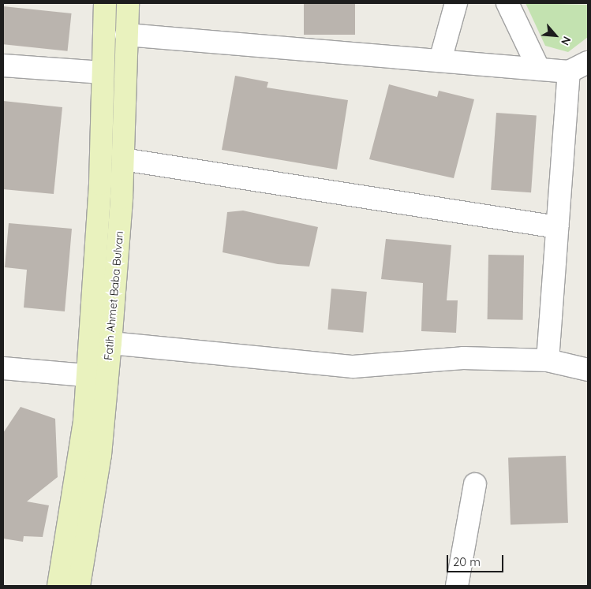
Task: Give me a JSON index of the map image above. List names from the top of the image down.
{
  "streets": {
    "main road": ["Fatih Ahmet Baba Bulvarı"]
  },
  "scale_bar": "20 m",
  "north": "bottom right"
}
